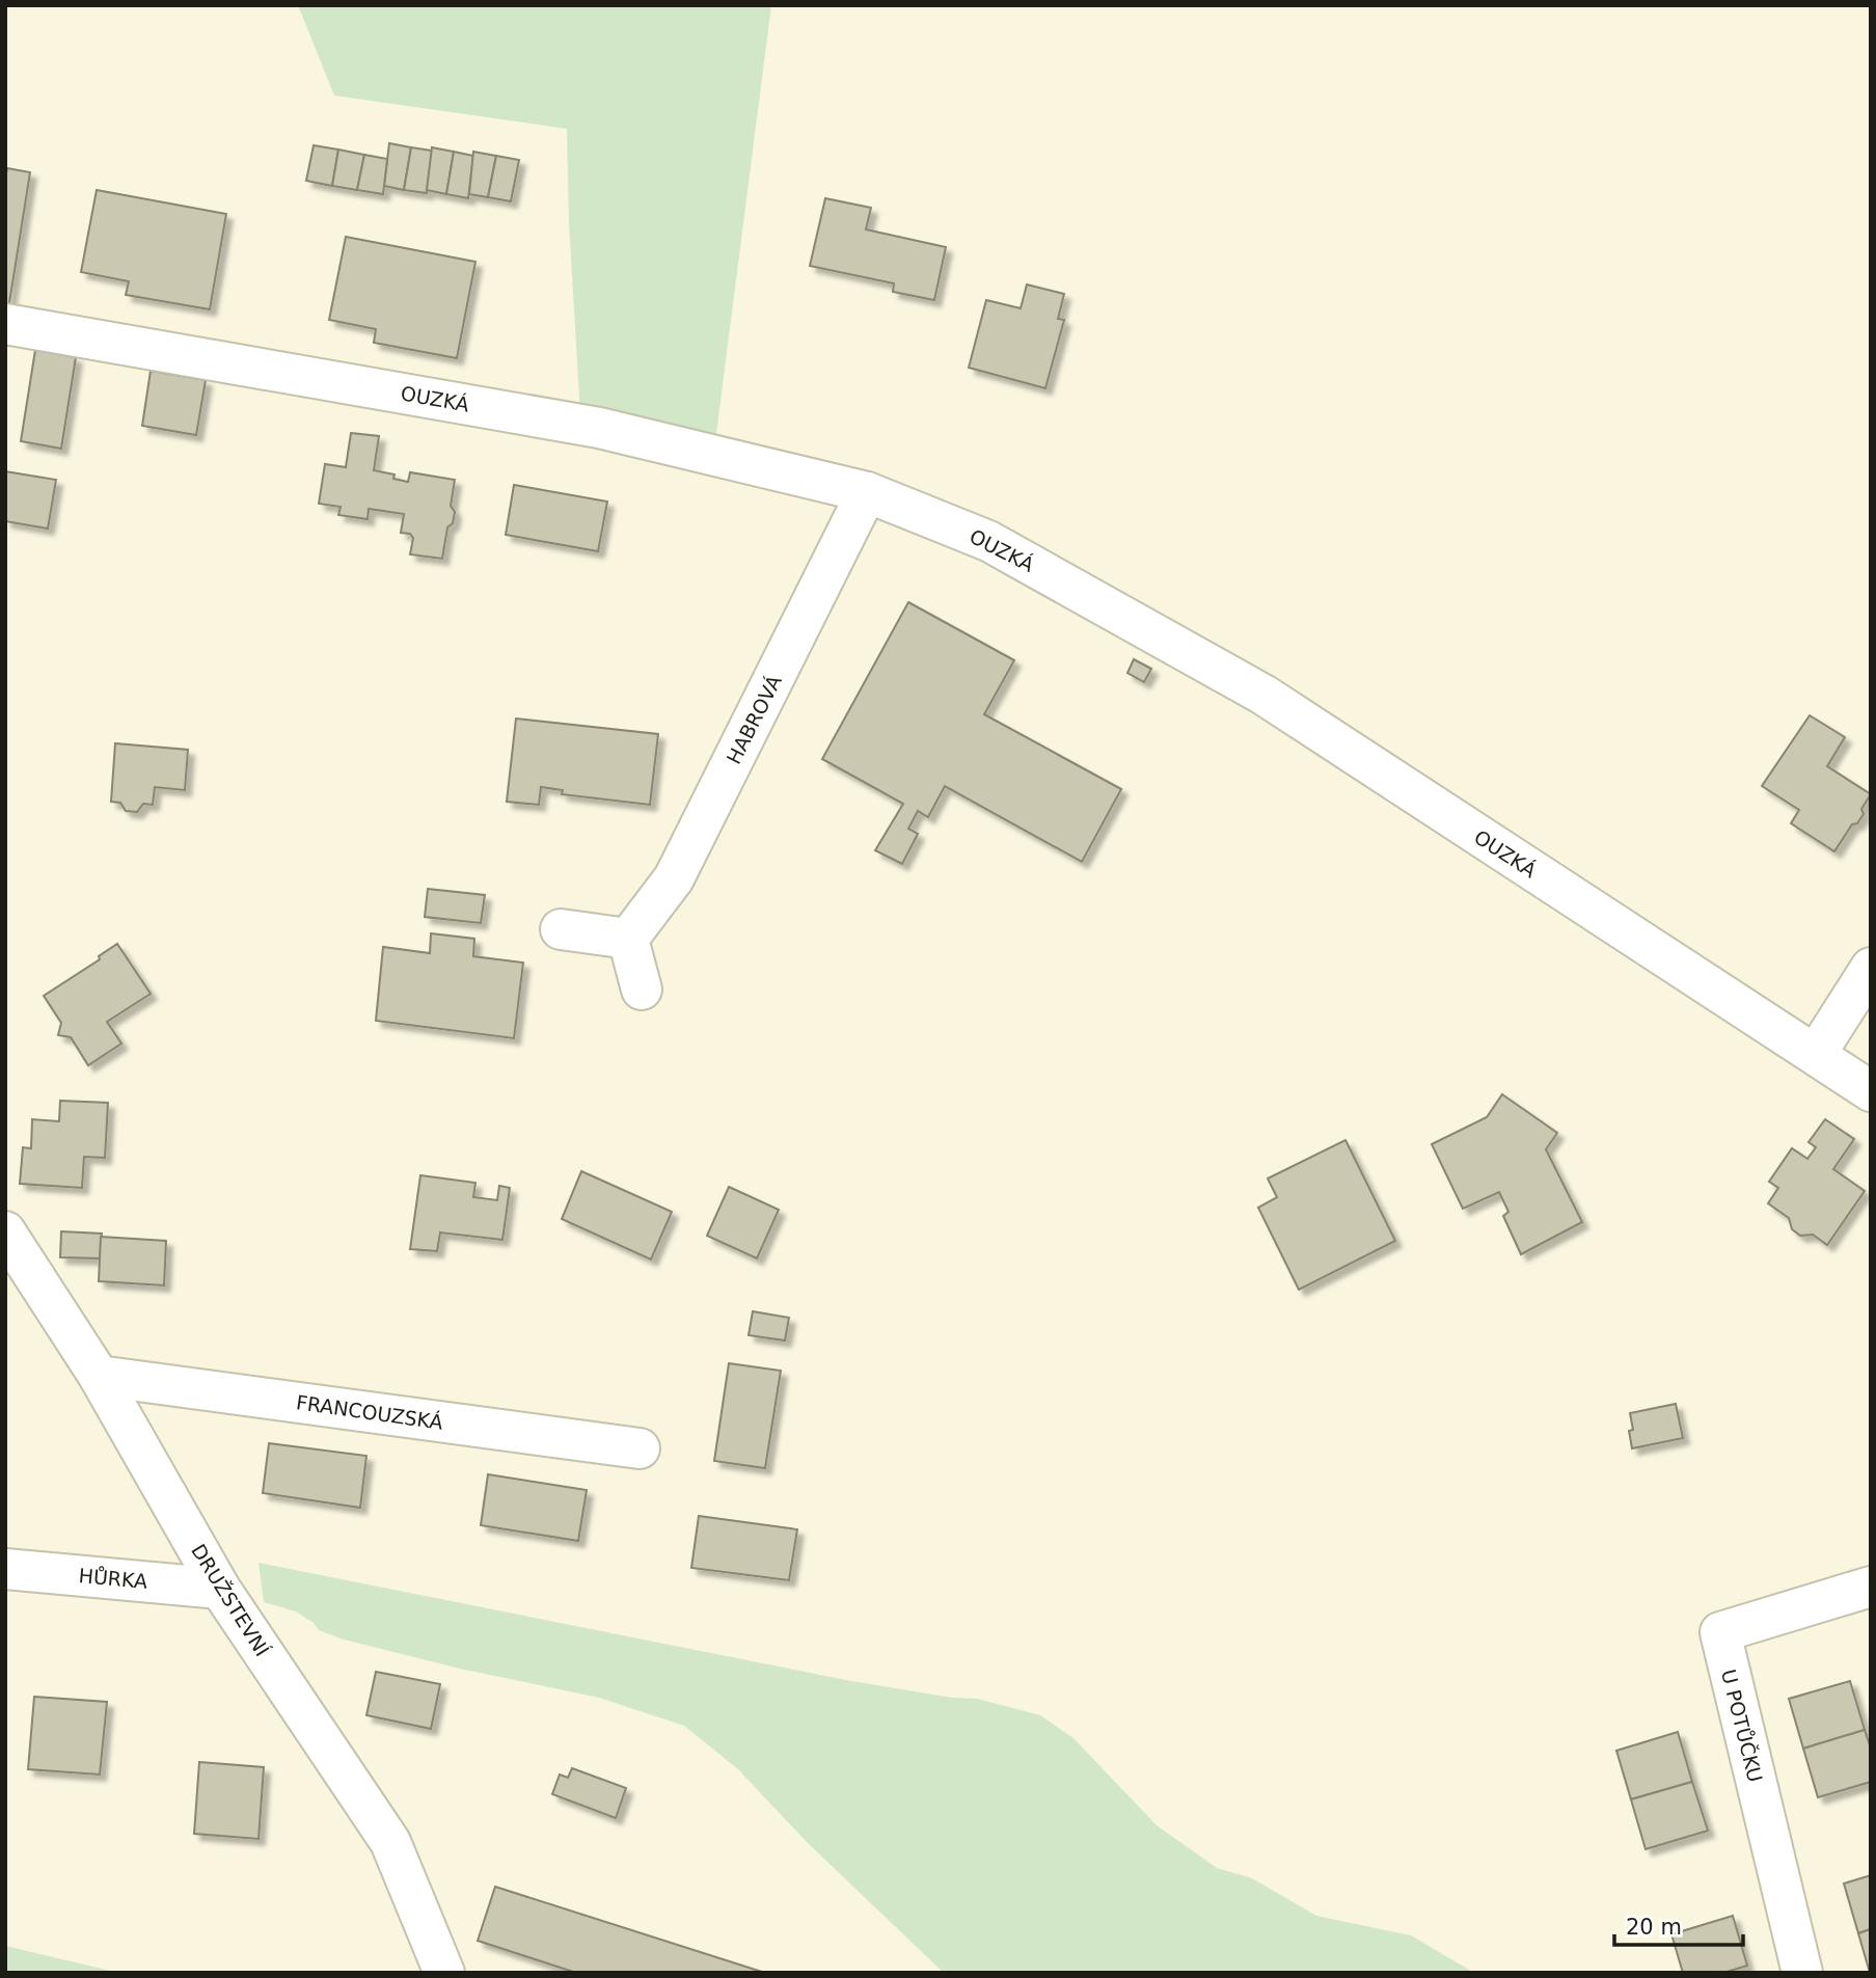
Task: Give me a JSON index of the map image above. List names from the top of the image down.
{
  "streets": {
    "street": [
      "OUZKÁ",
      "HABROVÁ",
      "FRANCOUZSKÁ",
      "HŮRKA",
      "DRUŽSTEVNÍ",
      "U POTŮČKU"
    ]
  },
  "crossings": [
    ["OUZKÁ", "HABROVÁ"],
    ["FRANCOUZSKÁ", "DRUŽSTEVNÍ"],
    ["HŮRKA", "DRUŽSTEVNÍ"]
  ],
  "scale_bar": "20 m"
}
